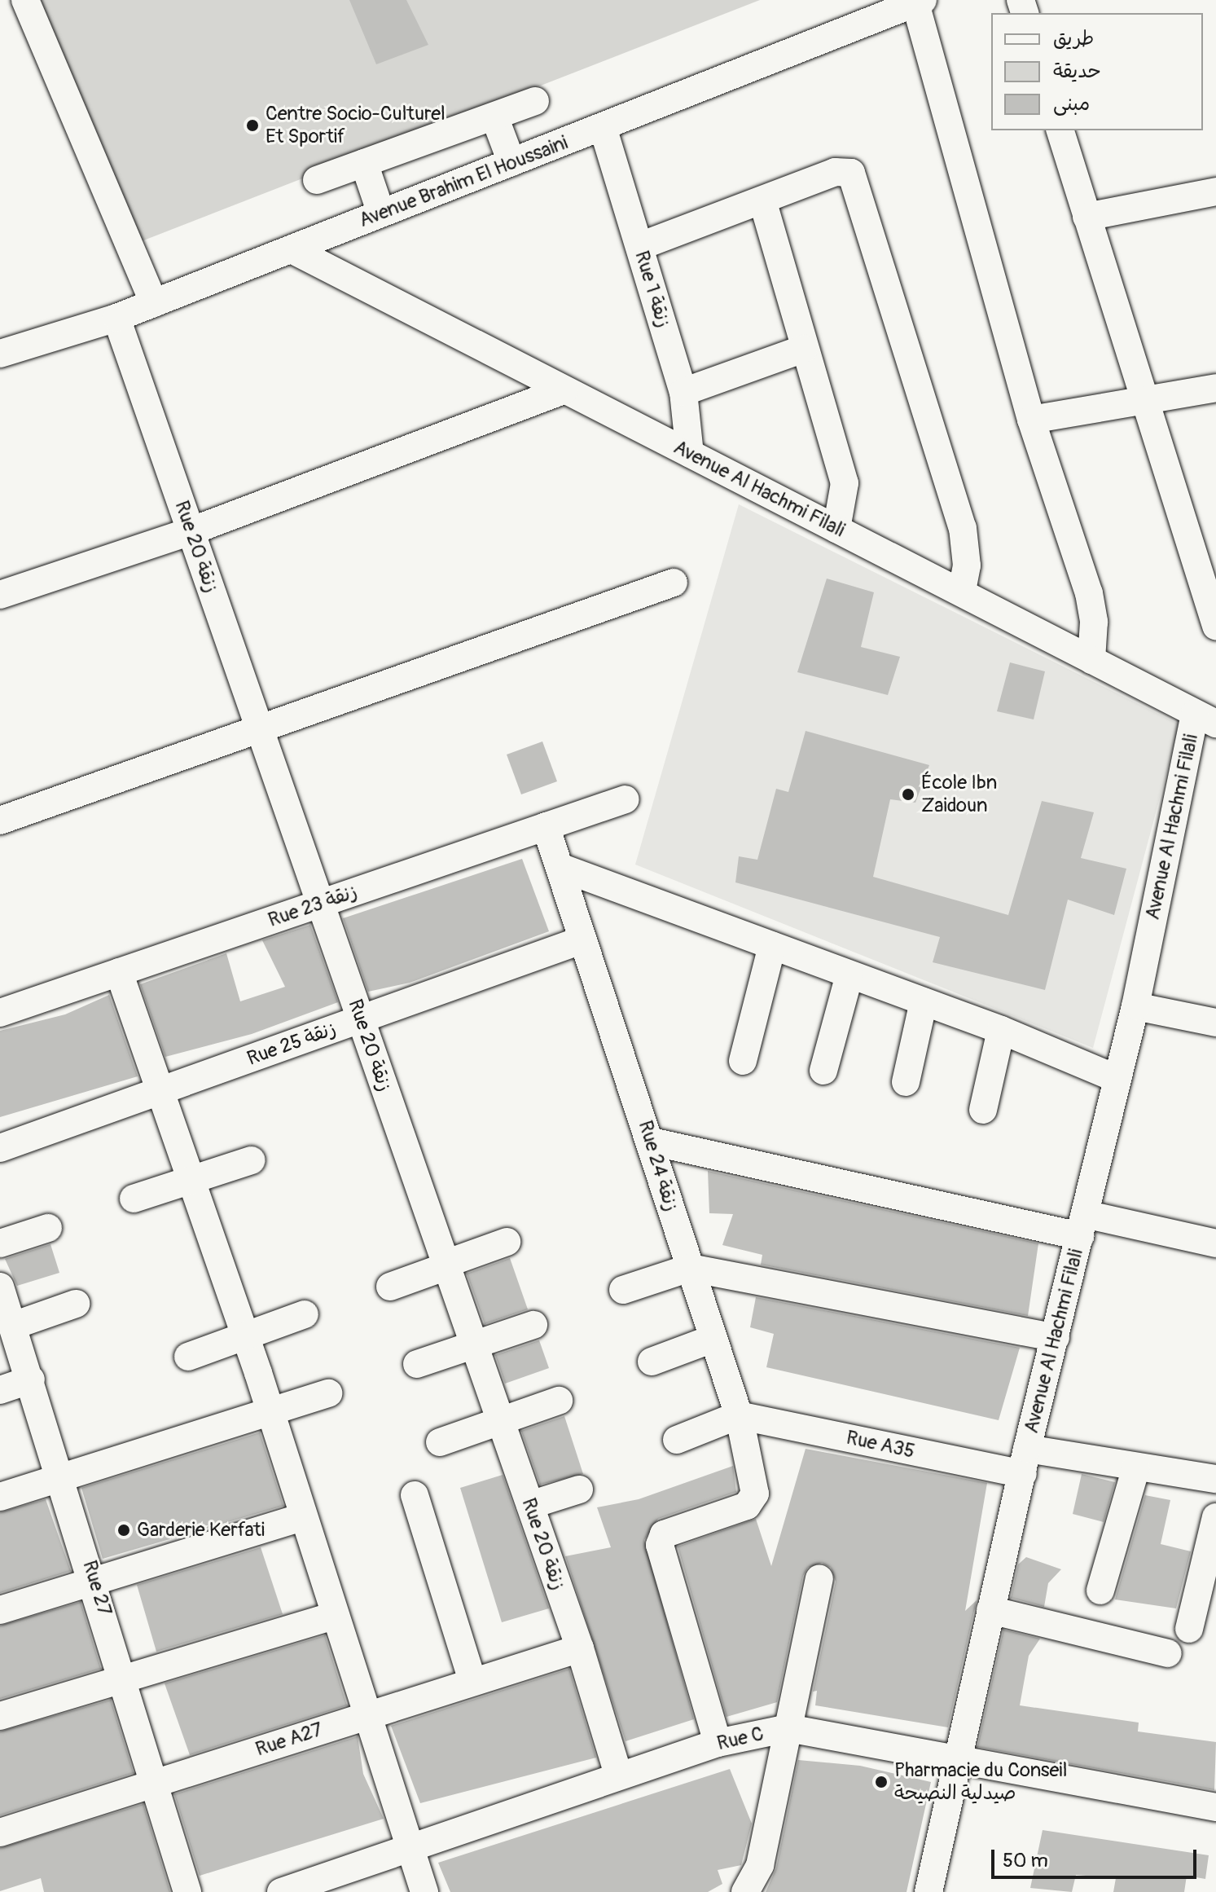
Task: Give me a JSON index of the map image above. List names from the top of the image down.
{
  "streets": {
    "street": [
      "Avenue Brahim El Houssaini",
      "Rue 1 زنقة",
      "Avenue Al Hachmi Filali",
      "Rue 20 زنقة",
      "Rue 23 زنقة",
      "Rue 25 زنقة",
      "Rue 24 زنقة",
      "Rue A35",
      "Rue 27",
      "Rue C",
      "Rue A27"
    ]
  },
  "crossings": [
    ["Avenue Brahim El Houssaini", "Rue 1 زنقة"],
    ["Avenue Brahim El Houssaini", "Avenue Al Hachmi Filali"],
    ["Avenue Brahim El Houssaini", "Rue 20 زنقة"],
    ["Rue 1 زنقة", "Avenue Al Hachmi Filali"],
    ["Avenue Al Hachmi Filali", "Rue A35"],
    ["Avenue Al Hachmi Filali", "Rue C"],
    ["Rue 20 زنقة", "Rue 23 زنقة"],
    ["Rue 20 زنقة", "Rue 25 زنقة"],
    ["Rue 20 زنقة", "Rue C"],
    ["Rue 20 زنقة", "Rue A27"],
    ["Rue 23 زنقة", "Rue 24 زنقة"],
    ["Rue 25 زنقة", "Rue 24 زنقة"],
    ["Rue 24 زنقة", "Rue A35"],
    ["Rue 24 زنقة", "Rue C"],
    ["Rue 27", "Rue A27"]
  ],
  "places": [
    "Centre Socio-Culturel Et Sportif",
    "École Ibn Zaidoun",
    "Garderie Kerfati",
    "Pharmacie du Conseil صيدلية النصيحة"
  ],
  "legend": ["طريق", "حديقة", "مبنى"],
  "scale_bar": "50 m"
}
